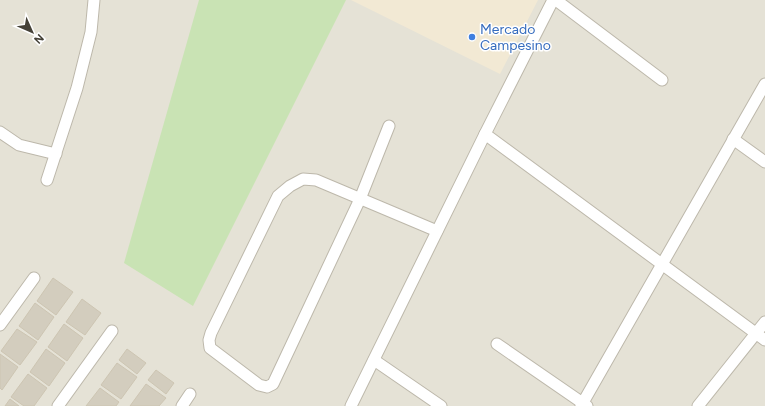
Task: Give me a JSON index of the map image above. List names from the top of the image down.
{
  "places": ["Mercado Campesino"],
  "north": "bottom right"
}
